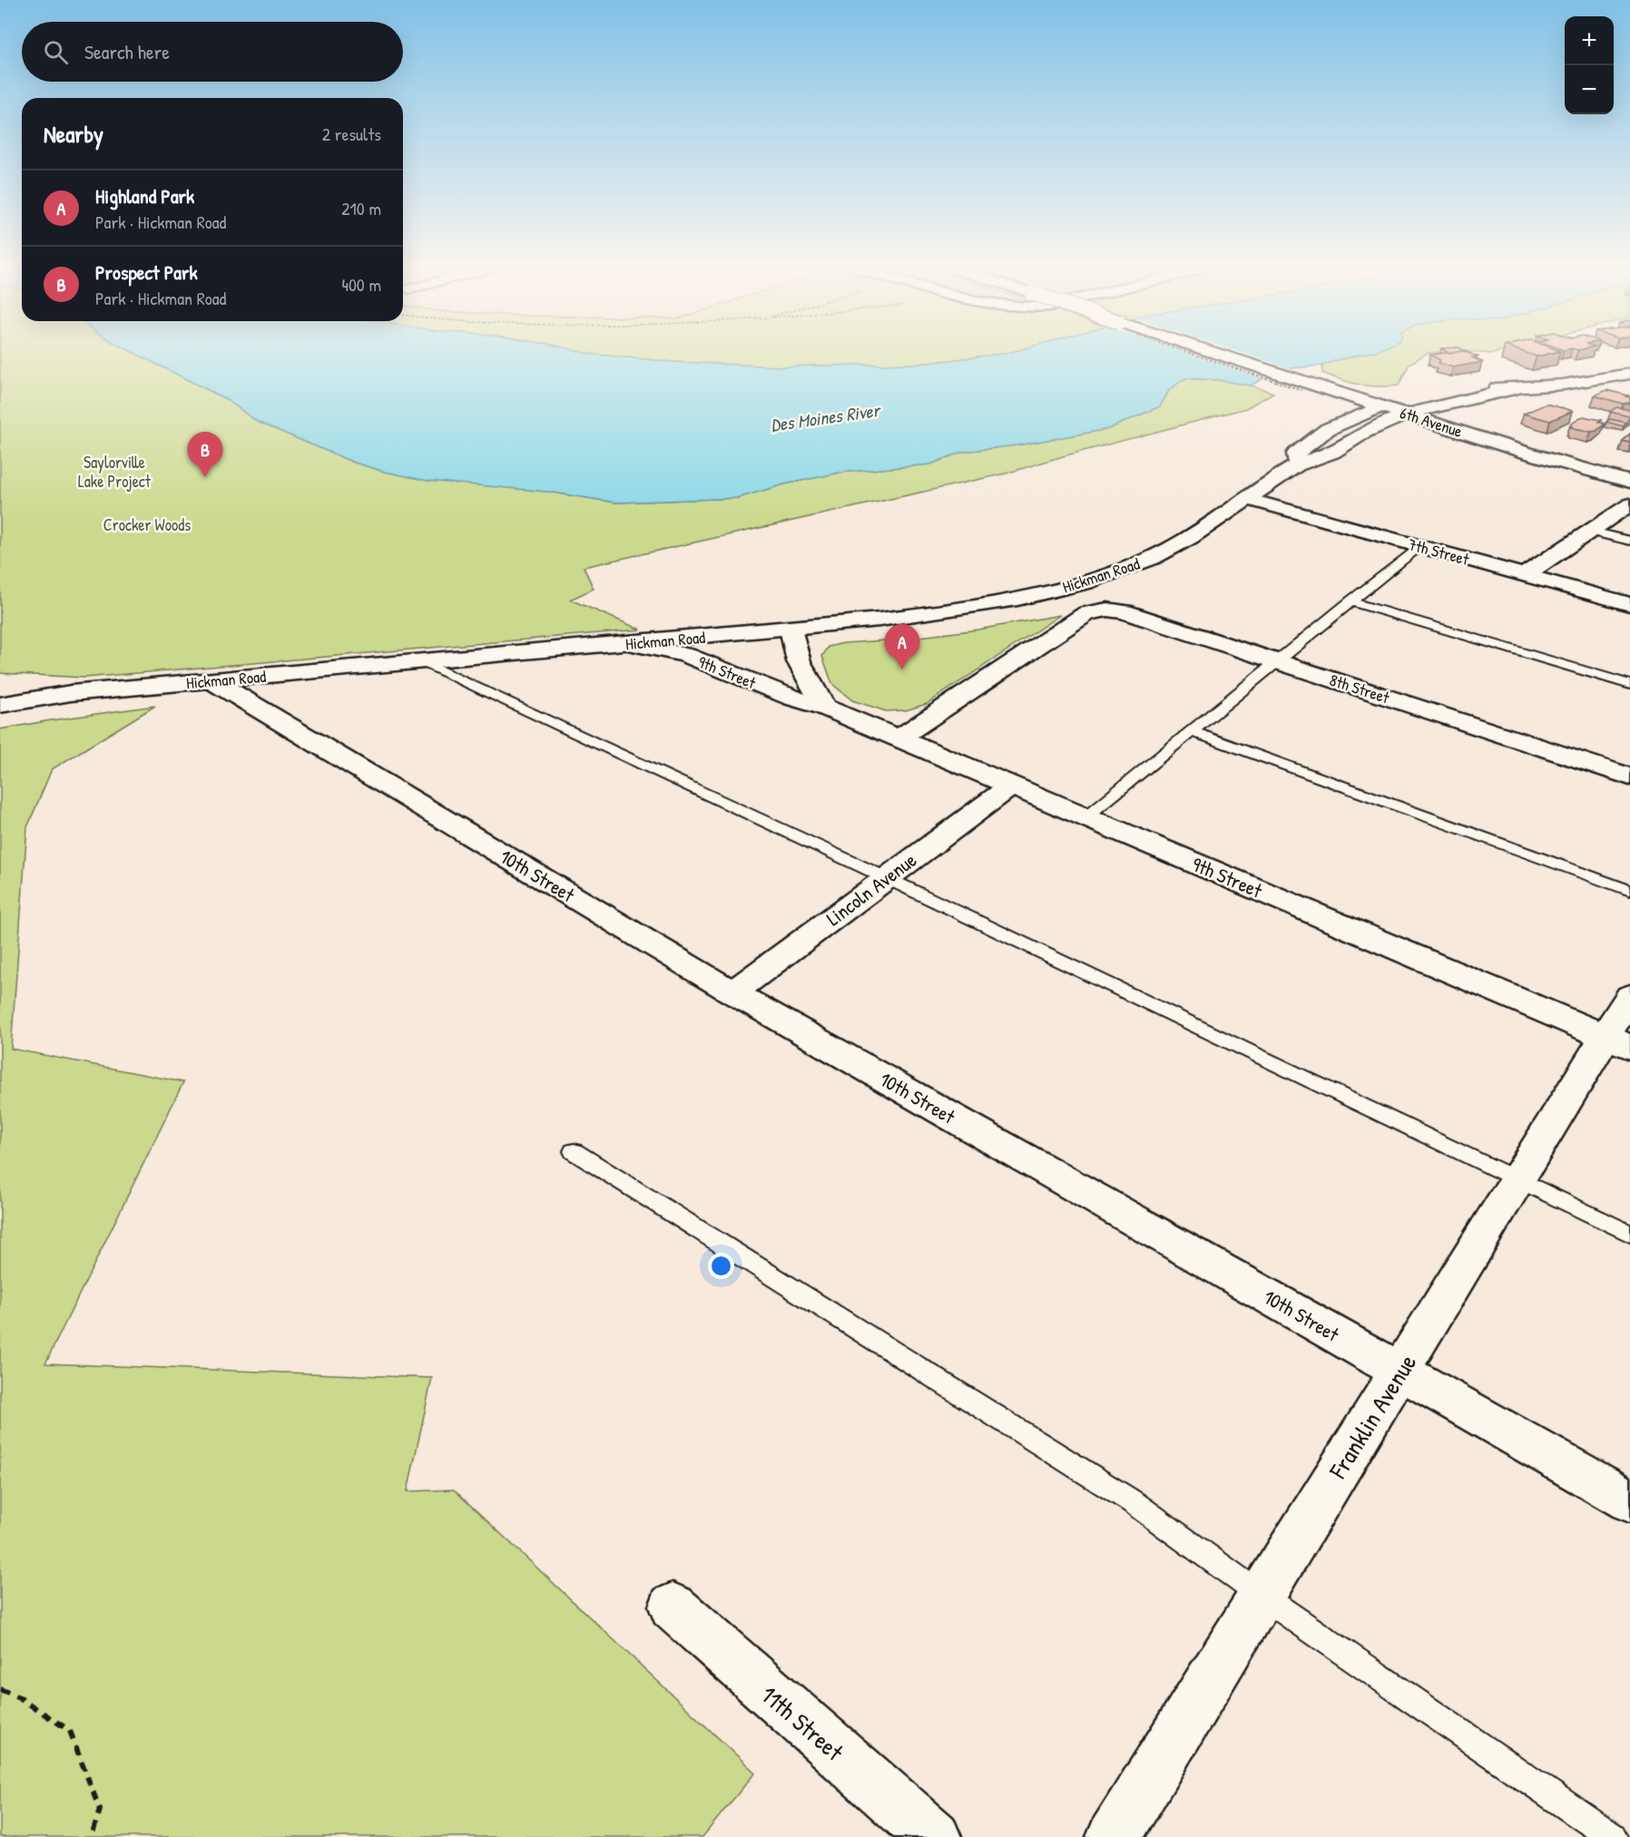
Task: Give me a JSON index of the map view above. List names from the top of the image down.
{
  "streets": {
    "street": [
      "6th Avenue",
      "7th Street",
      "Hickman Road",
      "9th Street",
      "8th Street",
      "10th Street",
      "Lincoln Avenue",
      "Franklin Avenue",
      "11th Street"
    ]
  },
  "crossings": [
    ["6th Avenue", "Hickman Road"],
    ["7th Street", "Hickman Road"],
    ["Hickman Road", "9th Street"],
    ["Hickman Road", "8th Street"],
    ["Hickman Road", "10th Street"],
    ["9th Street", "Lincoln Avenue"],
    ["9th Street", "Franklin Avenue"],
    ["10th Street", "Lincoln Avenue"],
    ["10th Street", "Franklin Avenue"]
  ],
  "water": ["Des Moines River"],
  "parks": ["Saylorville Lake Project", "Crocker Woods"],
  "page": {
    "map_buttons": ["+", "−"],
    "search": "Search here",
    "heading": ["Nearby", "2 results"],
    "list": [
      {
        "mark": "A",
        "name": "Highland Park",
        "note": "Park · Hickman Road",
        "value": "210 m"
      },
      {
        "mark": "B",
        "name": "Prospect Park",
        "note": "Park · Hickman Road",
        "value": "400 m"
      }
    ],
    "pins": ["B", "A"]
  }
}
